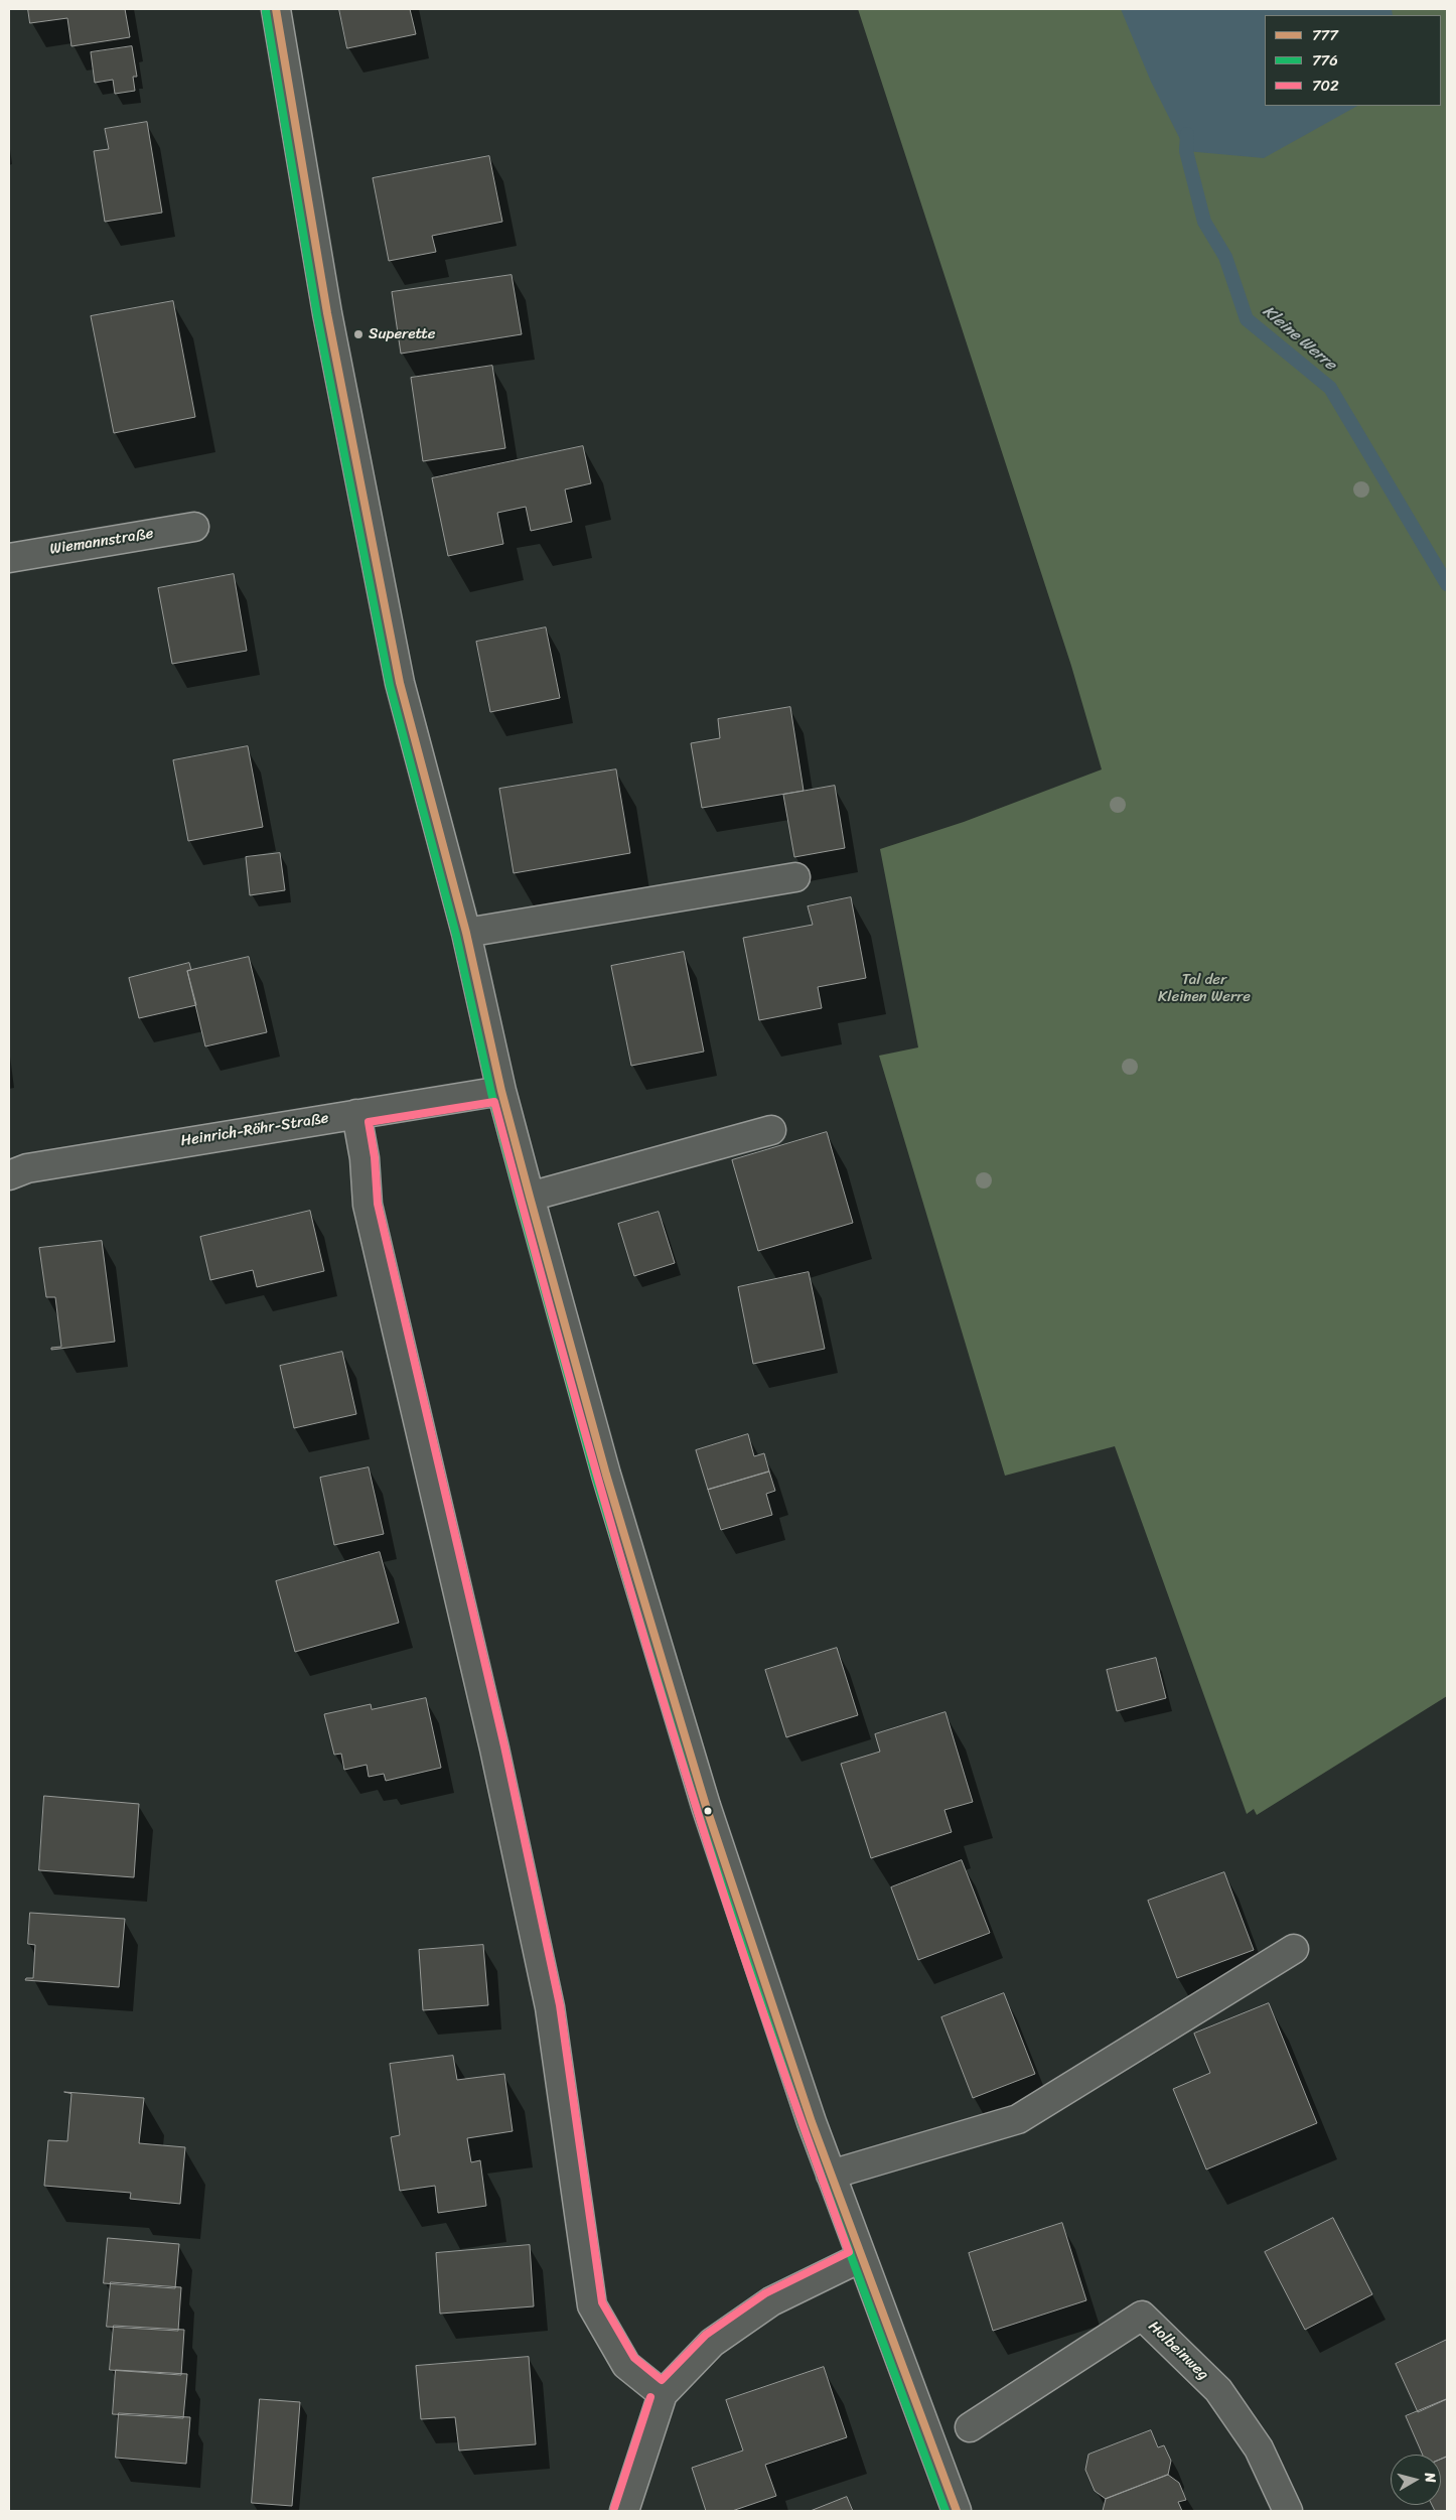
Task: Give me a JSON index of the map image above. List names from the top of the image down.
{
  "streets": {
    "street": ["Wiemannstraße", "Heinrich-Röhr-Straße", "Holbeinweg"]
  },
  "water": ["Kleine Werre"],
  "parks": ["Tal der Kleinen Werre"],
  "places": ["Superette"],
  "lines": ["transit line 777", "transit line 776", "transit line 702"],
  "legend": ["777", "776", "702"],
  "north": "right"
}
